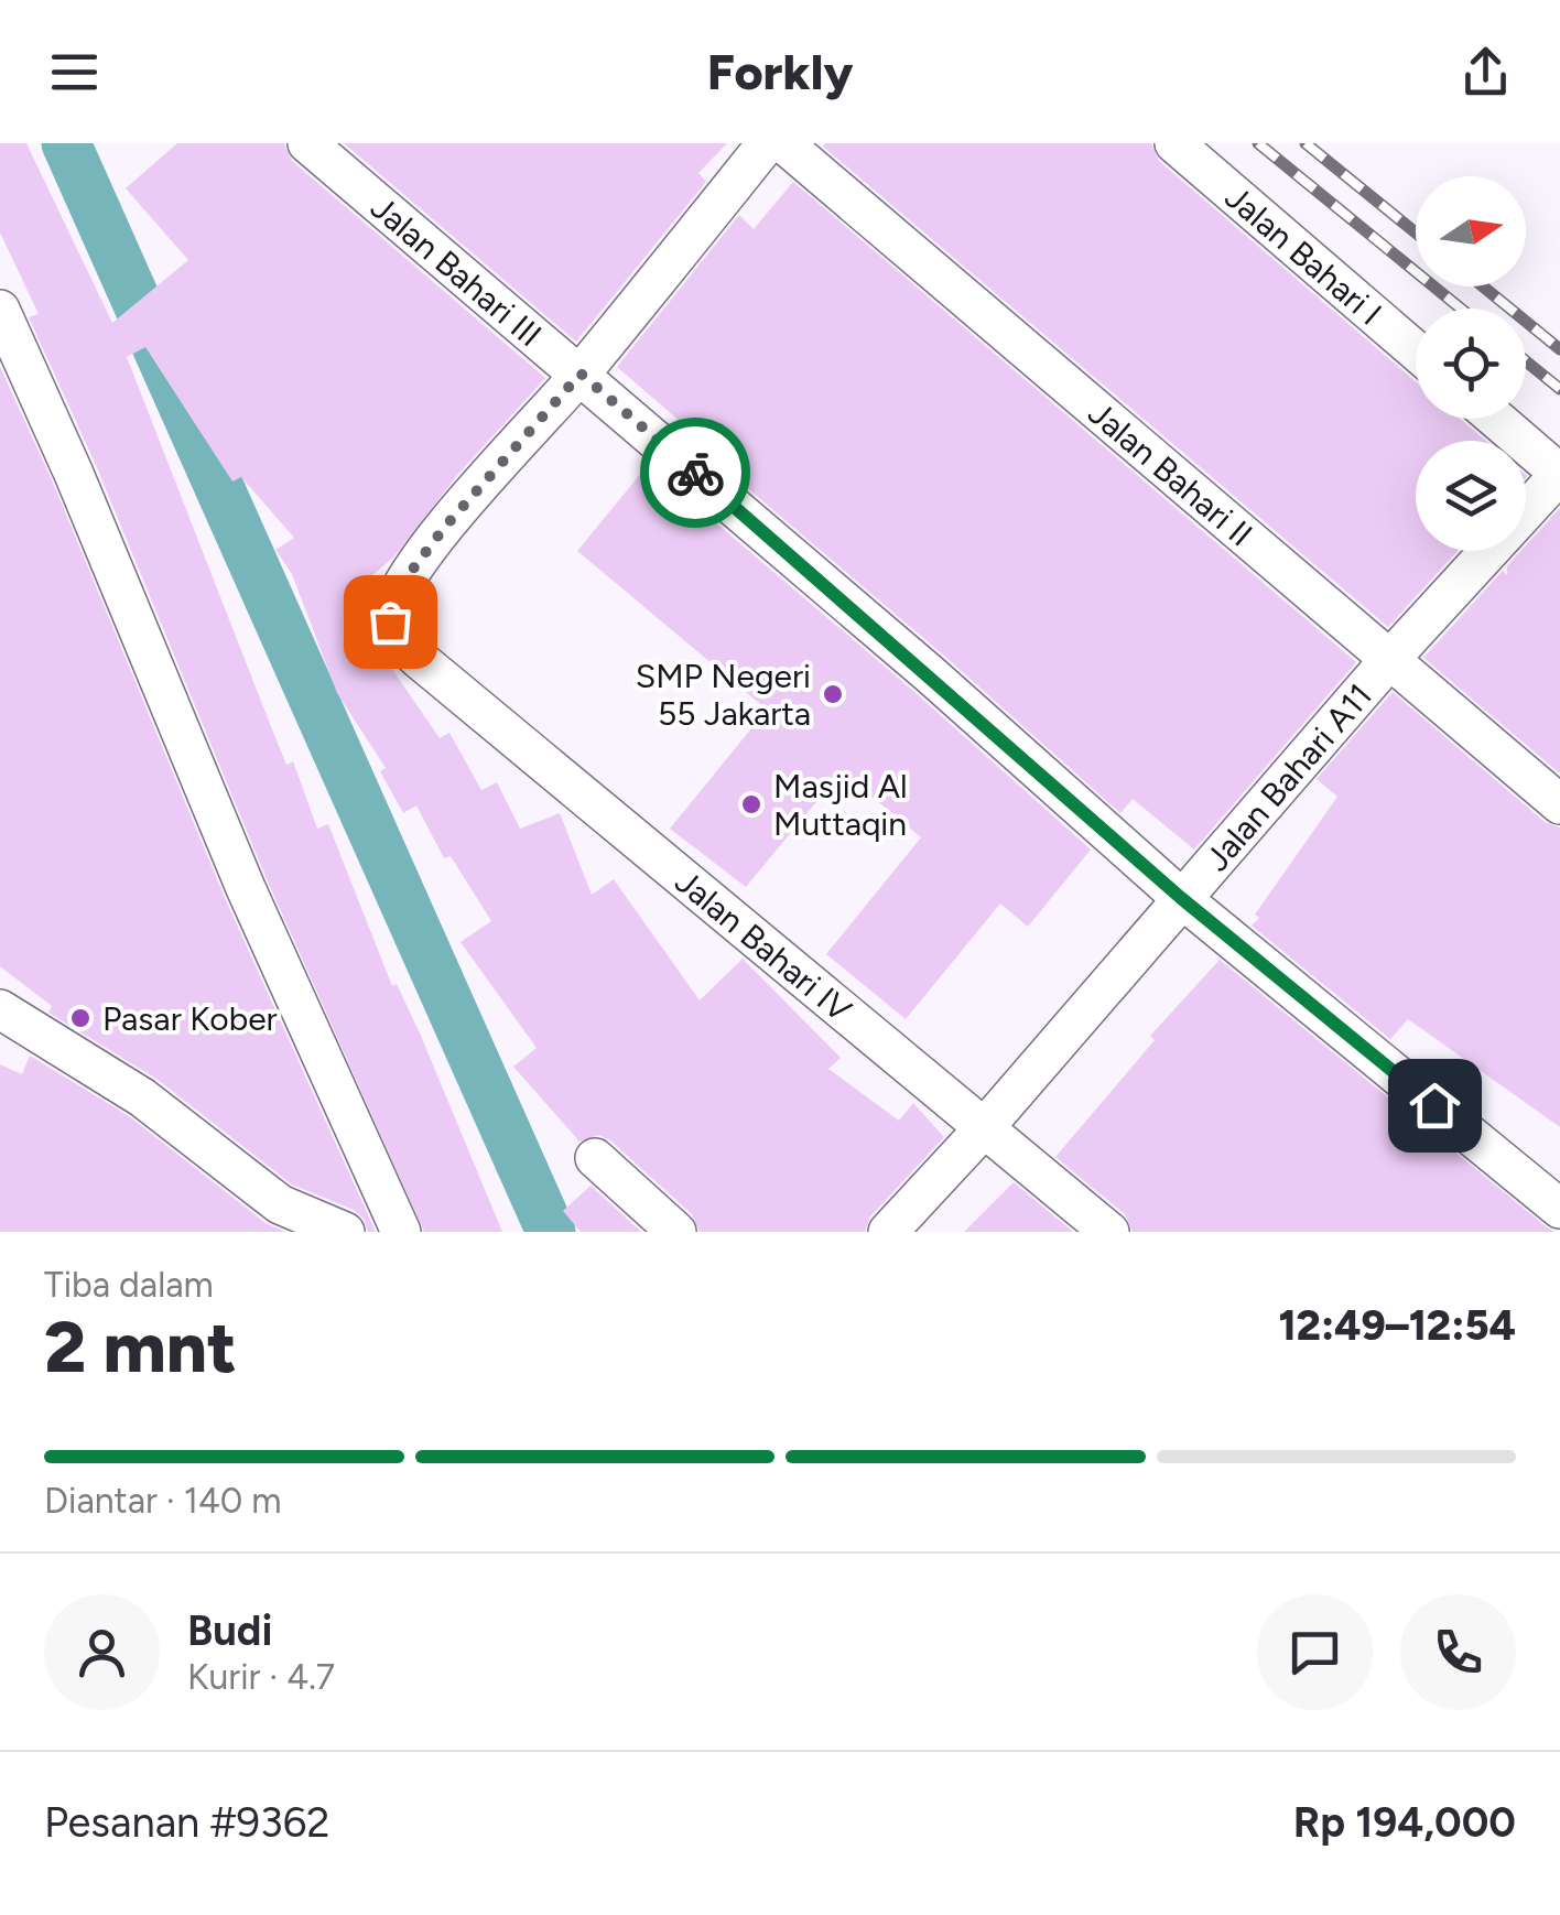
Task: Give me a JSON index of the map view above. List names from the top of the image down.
{
  "streets": {
    "street": [
      "Jalan Bahari I",
      "Jalan Bahari III",
      "Jalan Bahari II",
      "Jalan Bahari A11",
      "Jalan Bahari IV"
    ]
  },
  "crossings": [
    ["Jalan Bahari III", "Jalan Bahari A11"],
    ["Jalan Bahari III", "Jalan Bahari IV"],
    ["Jalan Bahari II", "Jalan Bahari A11"],
    ["Jalan Bahari A11", "Jalan Bahari IV"]
  ],
  "places": ["SMP Negeri 55 Jakarta", "Masjid Al Muttaqin", "Pasar Kober"],
  "north": "right",
  "page": {
    "header": "Forkly",
    "heading": ["2 mnt", "Tiba dalam", "12:49–12:54"],
    "panel": [
      "Budi",
      "Kurir · 4.7",
      "Pesanan #9362",
      "Rp 194,000"
    ],
    "bar": "Diantar · 140 m"
  }
}
